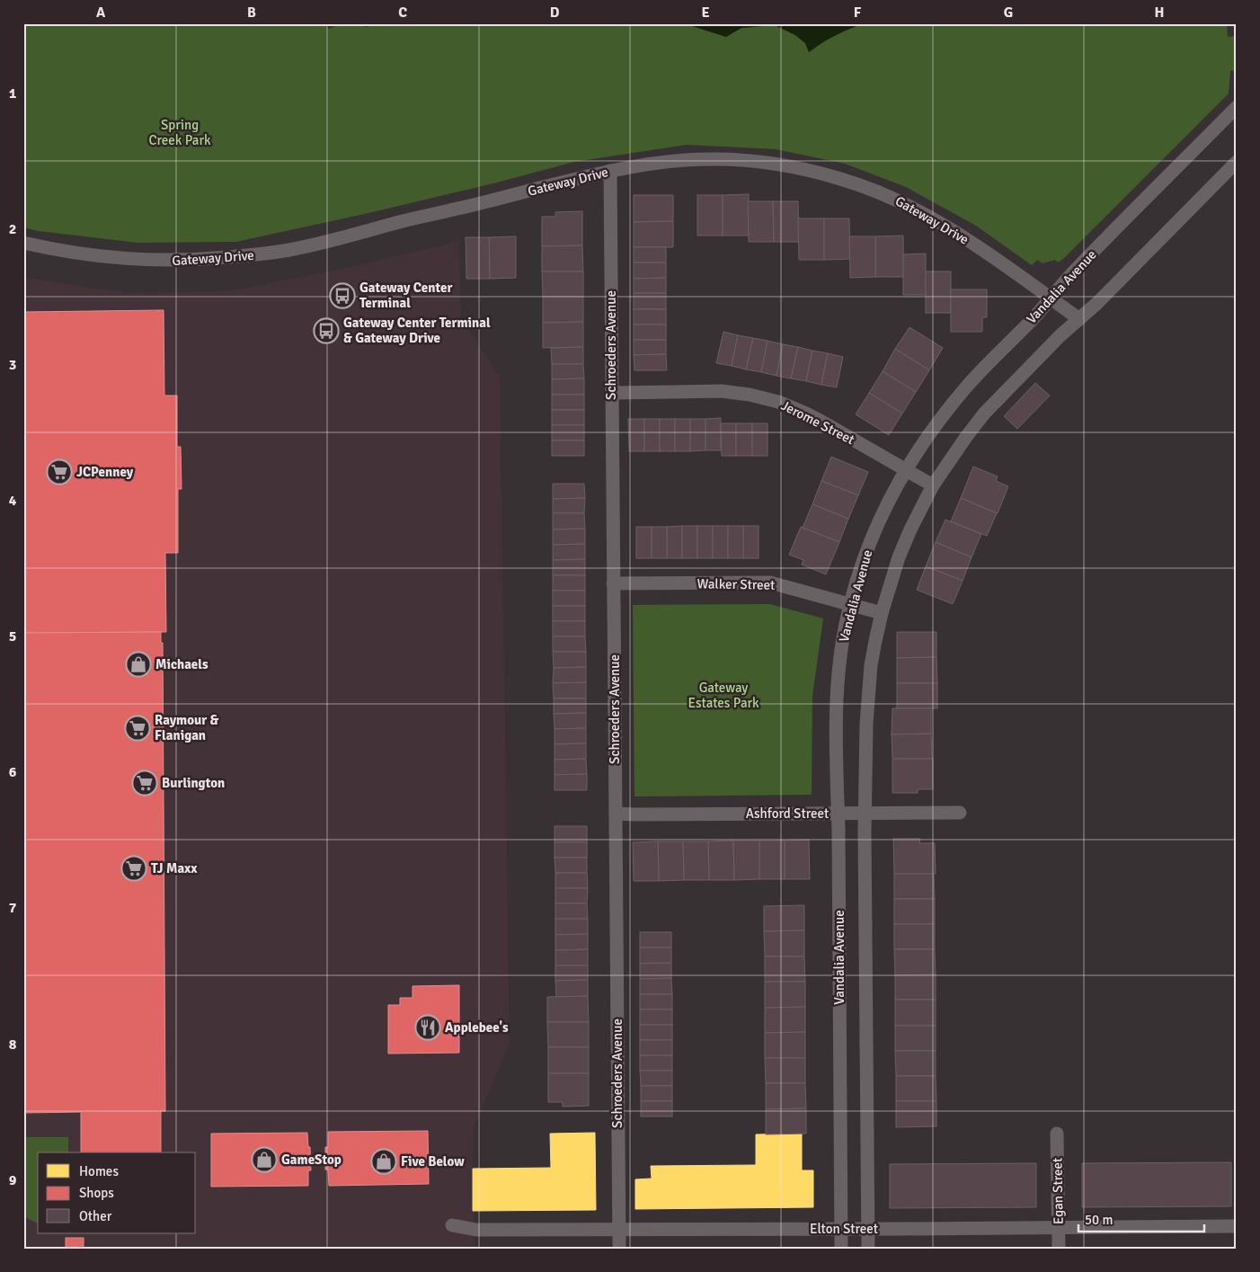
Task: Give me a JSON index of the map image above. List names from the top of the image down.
{
  "streets": {
    "street": [
      "Gateway Drive",
      "Vandalia Avenue",
      "Schroeders Avenue",
      "Jerome Street",
      "Walker Street",
      "Ashford Street",
      "Egan Street",
      "Elton Street"
    ]
  },
  "crossings": [
    ["Gateway Drive", "Vandalia Avenue"],
    ["Gateway Drive", "Schroeders Avenue"],
    ["Vandalia Avenue", "Jerome Street"],
    ["Vandalia Avenue", "Walker Street"],
    ["Vandalia Avenue", "Ashford Street"],
    ["Vandalia Avenue", "Elton Street"],
    ["Schroeders Avenue", "Jerome Street"],
    ["Schroeders Avenue", "Walker Street"],
    ["Schroeders Avenue", "Ashford Street"],
    ["Schroeders Avenue", "Elton Street"],
    ["Egan Street", "Elton Street"]
  ],
  "parks": ["Spring Creek Park", "Gateway Estates Park"],
  "places": {
    "bus stop": ["Gateway Center Terminal", "Gateway Center Terminal & Gateway Drive"],
    "supermarket": [
      "JCPenney",
      "Raymour & Flanigan",
      "Burlington",
      "TJ Maxx"
    ],
    "shop": ["Michaels", "GameStop", "Five Below"],
    "restaurant": ["Applebee's"]
  },
  "legend": ["Homes", "Shops", "Other"],
  "scale_bar": "50 m",
  "grid": {
    "columns": [
      "A",
      "B",
      "C",
      "D",
      "E",
      "F",
      "G",
      "H"
    ],
    "rows": [
      "1",
      "2",
      "3",
      "4",
      "5",
      "6",
      "7",
      "8",
      "9"
    ]
  }
}
